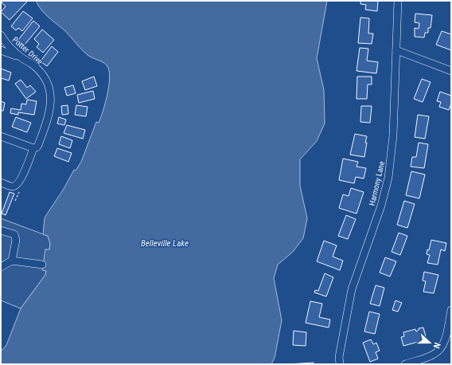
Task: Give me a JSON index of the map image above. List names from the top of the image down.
{
  "streets": {
    "street": ["Potter Drive", "Harmony Lane"]
  },
  "water": ["Belleville Lake"],
  "north": "right"
}
